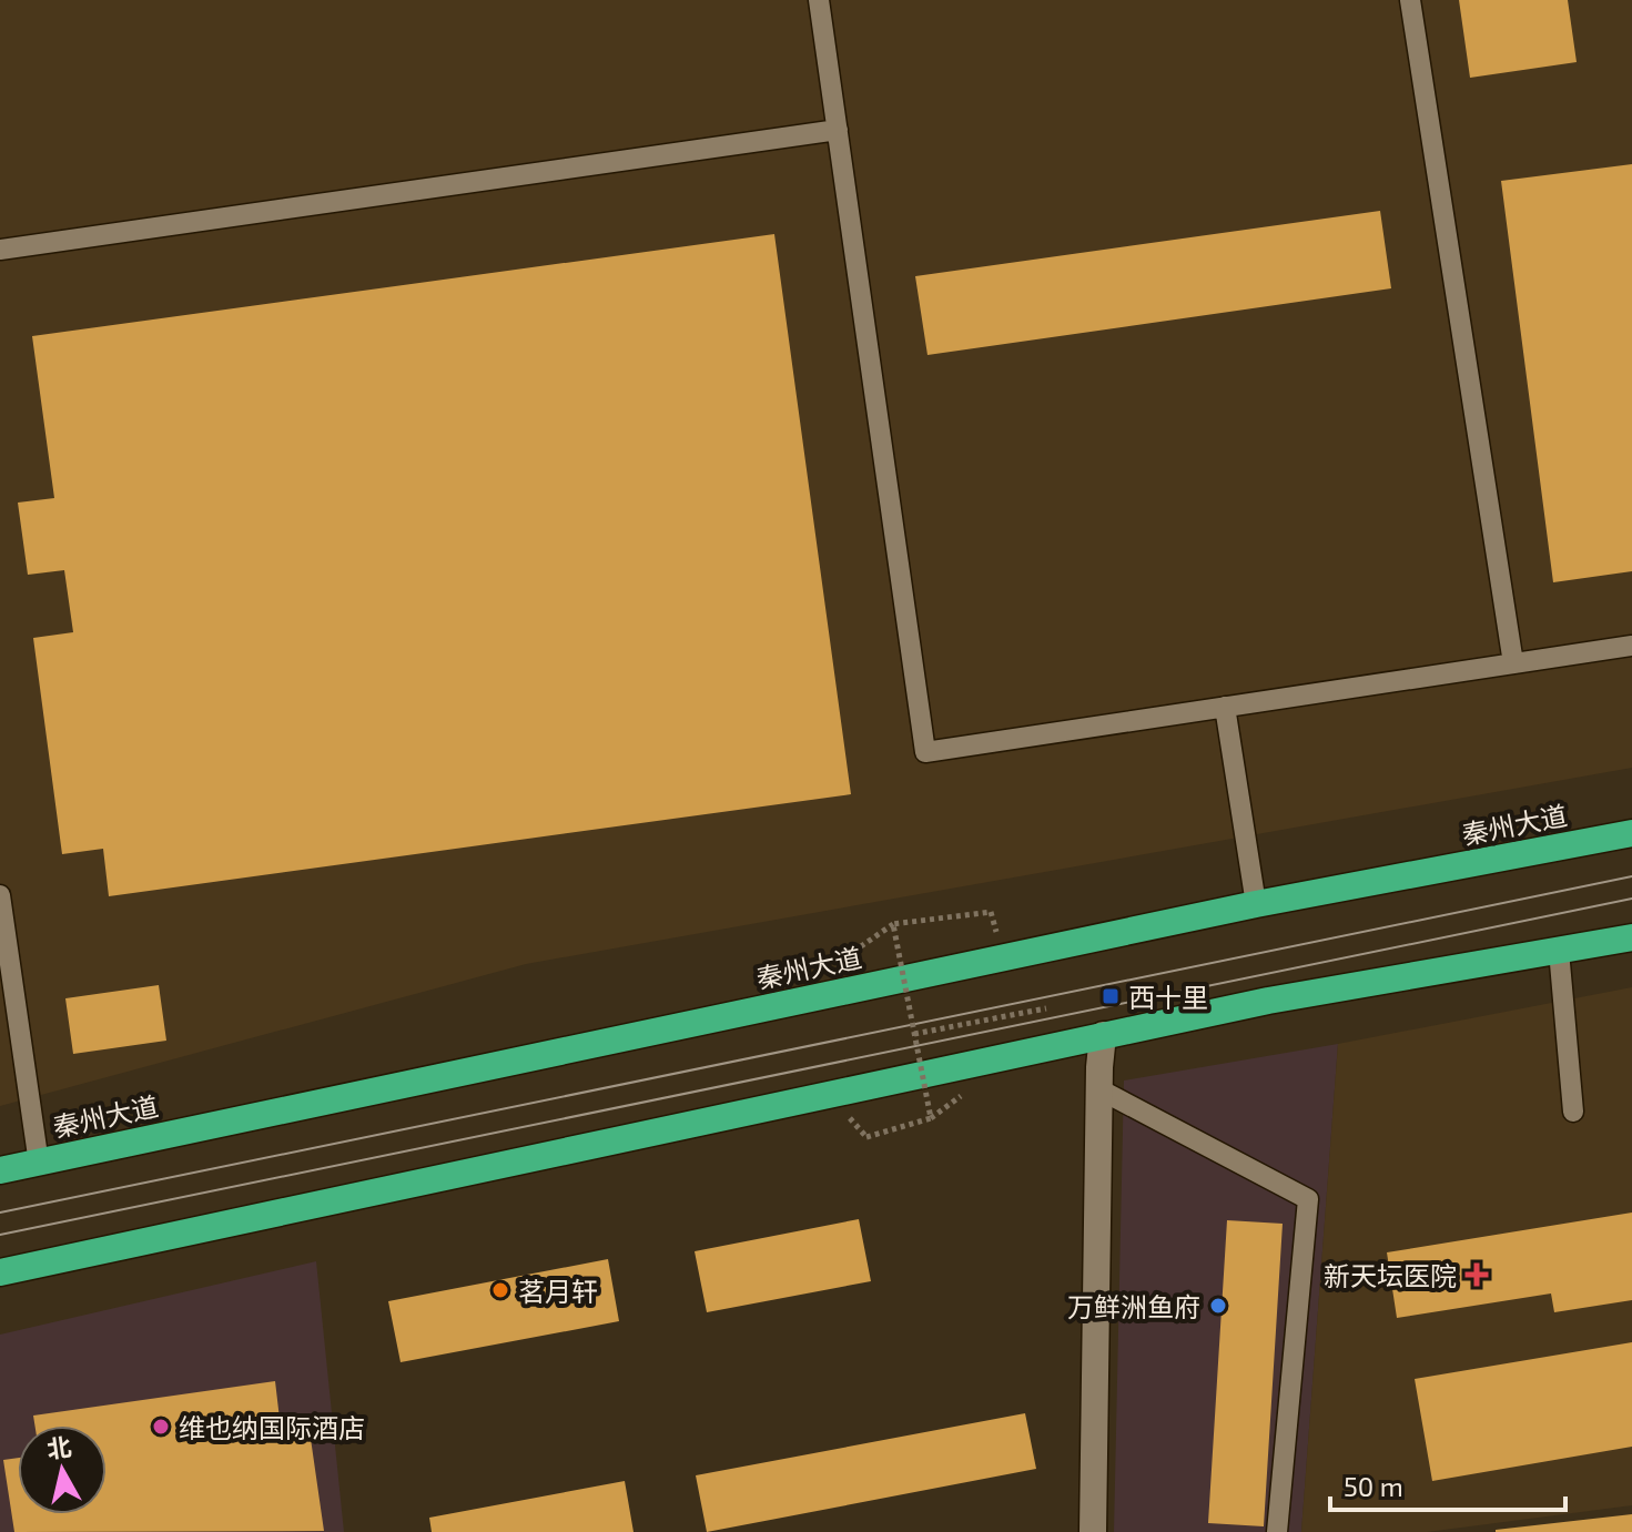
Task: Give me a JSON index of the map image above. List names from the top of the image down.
{
  "streets": {
    "highway": ["秦州大道"]
  },
  "places": {
    "transit": ["西十里"],
    "health": ["新天坛医院"],
    "other": ["茗月轩", "万鲜洲鱼府", "维也纳国际酒店"]
  },
  "scale_bar": "50 m",
  "north": "top"
}
